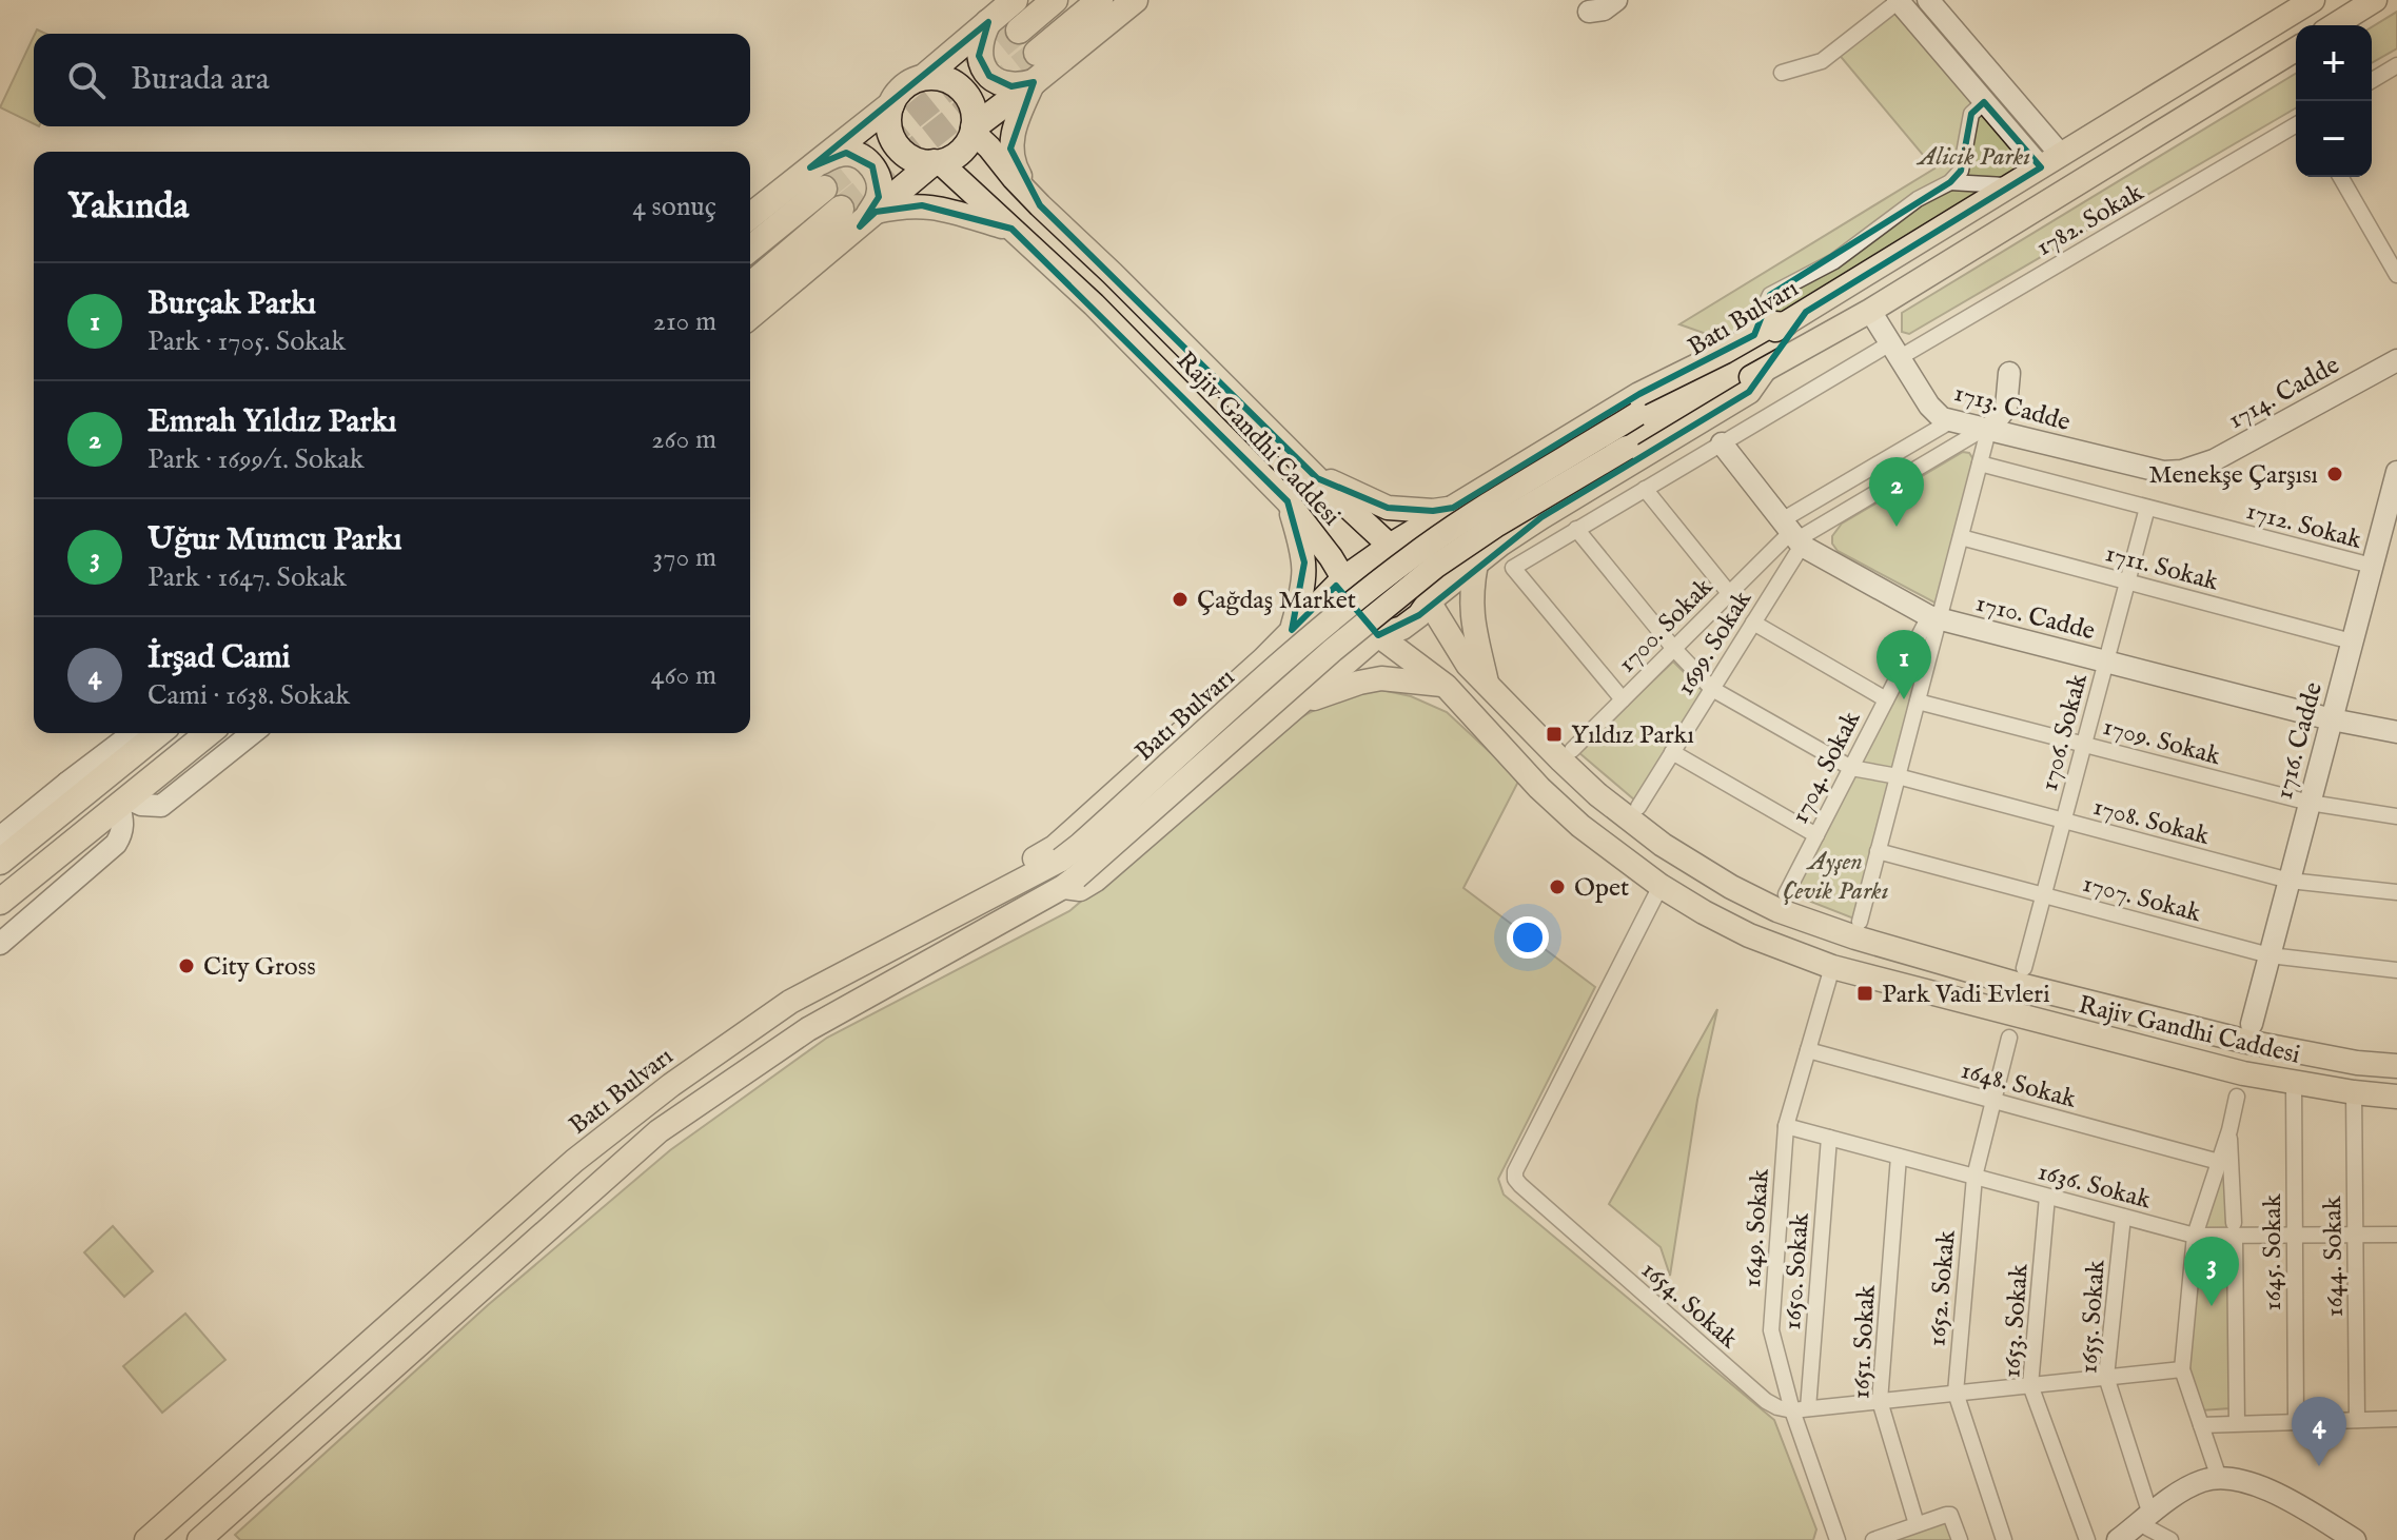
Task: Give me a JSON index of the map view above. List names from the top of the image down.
{
  "streets": {
    "main road": ["Batı Bulvarı", "Rajiv Gandhi Caddesi"],
    "street": [
      "1782. Sokak",
      "1714. Cadde",
      "1713. Cadde",
      "1712. Sokak",
      "1711. Sokak",
      "1710. Cadde",
      "1700. Sokak",
      "1699. Sokak",
      "1706. Sokak",
      "1709. Sokak",
      "1716. Cadde",
      "1704. Sokak",
      "1708. Sokak",
      "1707. Sokak",
      "1648. Sokak",
      "1636. Sokak",
      "1649. Sokak",
      "1645. Sokak",
      "1644. Sokak",
      "1650. Sokak",
      "1652. Sokak",
      "1654. Sokak",
      "1655. Sokak",
      "1653. Sokak",
      "1651. Sokak"
    ]
  },
  "crossings": [
    ["1782. Sokak", "1713. Cadde"],
    ["1782. Sokak", "1710. Cadde"],
    ["1782. Sokak", "1700. Sokak"],
    ["1782. Sokak", "1708. Sokak"],
    ["Batı Bulvarı", "1713. Cadde"],
    ["1714. Cadde", "1713. Cadde"],
    ["Rajiv Gandhi Caddesi", "1649. Sokak"],
    ["Rajiv Gandhi Caddesi", "1645. Sokak"],
    ["Rajiv Gandhi Caddesi", "1644. Sokak"],
    ["Rajiv Gandhi Caddesi", "1654. Sokak"],
    ["1712. Sokak", "1706. Sokak"],
    ["1712. Sokak", "1716. Cadde"],
    ["1711. Sokak", "1706. Sokak"],
    ["1711. Sokak", "1716. Cadde"],
    ["1710. Cadde", "1700. Sokak"],
    ["1710. Cadde", "1699. Sokak"],
    ["1710. Cadde", "1706. Sokak"],
    ["1710. Cadde", "1716. Cadde"],
    ["1710. Cadde", "1704. Sokak"],
    ["1700. Sokak", "1699. Sokak"],
    ["1700. Sokak", "1708. Sokak"],
    ["1699. Sokak", "1708. Sokak"],
    ["1706. Sokak", "1709. Sokak"],
    ["1706. Sokak", "1708. Sokak"],
    ["1706. Sokak", "1707. Sokak"],
    ["1709. Sokak", "1716. Cadde"],
    ["1716. Cadde", "1708. Sokak"],
    ["1716. Cadde", "1707. Sokak"],
    ["1704. Sokak", "1708. Sokak"],
    ["1648. Sokak", "1649. Sokak"],
    ["1648. Sokak", "1652. Sokak"],
    ["1636. Sokak", "1649. Sokak"],
    ["1636. Sokak", "1645. Sokak"],
    ["1636. Sokak", "1644. Sokak"],
    ["1636. Sokak", "1650. Sokak"],
    ["1636. Sokak", "1652. Sokak"],
    ["1636. Sokak", "1655. Sokak"],
    ["1636. Sokak", "1653. Sokak"],
    ["1636. Sokak", "1651. Sokak"],
    ["1649. Sokak", "1650. Sokak"],
    ["1649. Sokak", "1654. Sokak"],
    ["1650. Sokak", "1654. Sokak"]
  ],
  "parks": ["Alicik Parkı", "Ayşen Çevik Parkı"],
  "places": {
    "other": [
      "Menekşe Çarşısı",
      "Çağdaş Market",
      "Opet",
      "City Gross"
    ],
    "transit": ["Yıldız Parkı", "Park Vadi Evleri"]
  },
  "page": {
    "map_buttons": ["+", "−"],
    "search": "Burada ara",
    "heading": ["Yakında", "4 sonuç"],
    "list": [
      {
        "mark": "1",
        "name": "Burçak Parkı",
        "note": "Park · 1705. Sokak",
        "value": "210 m"
      },
      {
        "mark": "2",
        "name": "Emrah Yıldız Parkı",
        "note": "Park · 1699/1. Sokak",
        "value": "260 m"
      },
      {
        "mark": "3",
        "name": "Uğur Mumcu Parkı",
        "note": "Park · 1647. Sokak",
        "value": "370 m"
      },
      {
        "mark": "4",
        "name": "İrşad Cami",
        "note": "Cami · 1638. Sokak",
        "value": "460 m"
      }
    ],
    "pins": [
      "2",
      "1",
      "3",
      "4"
    ]
  }
}
